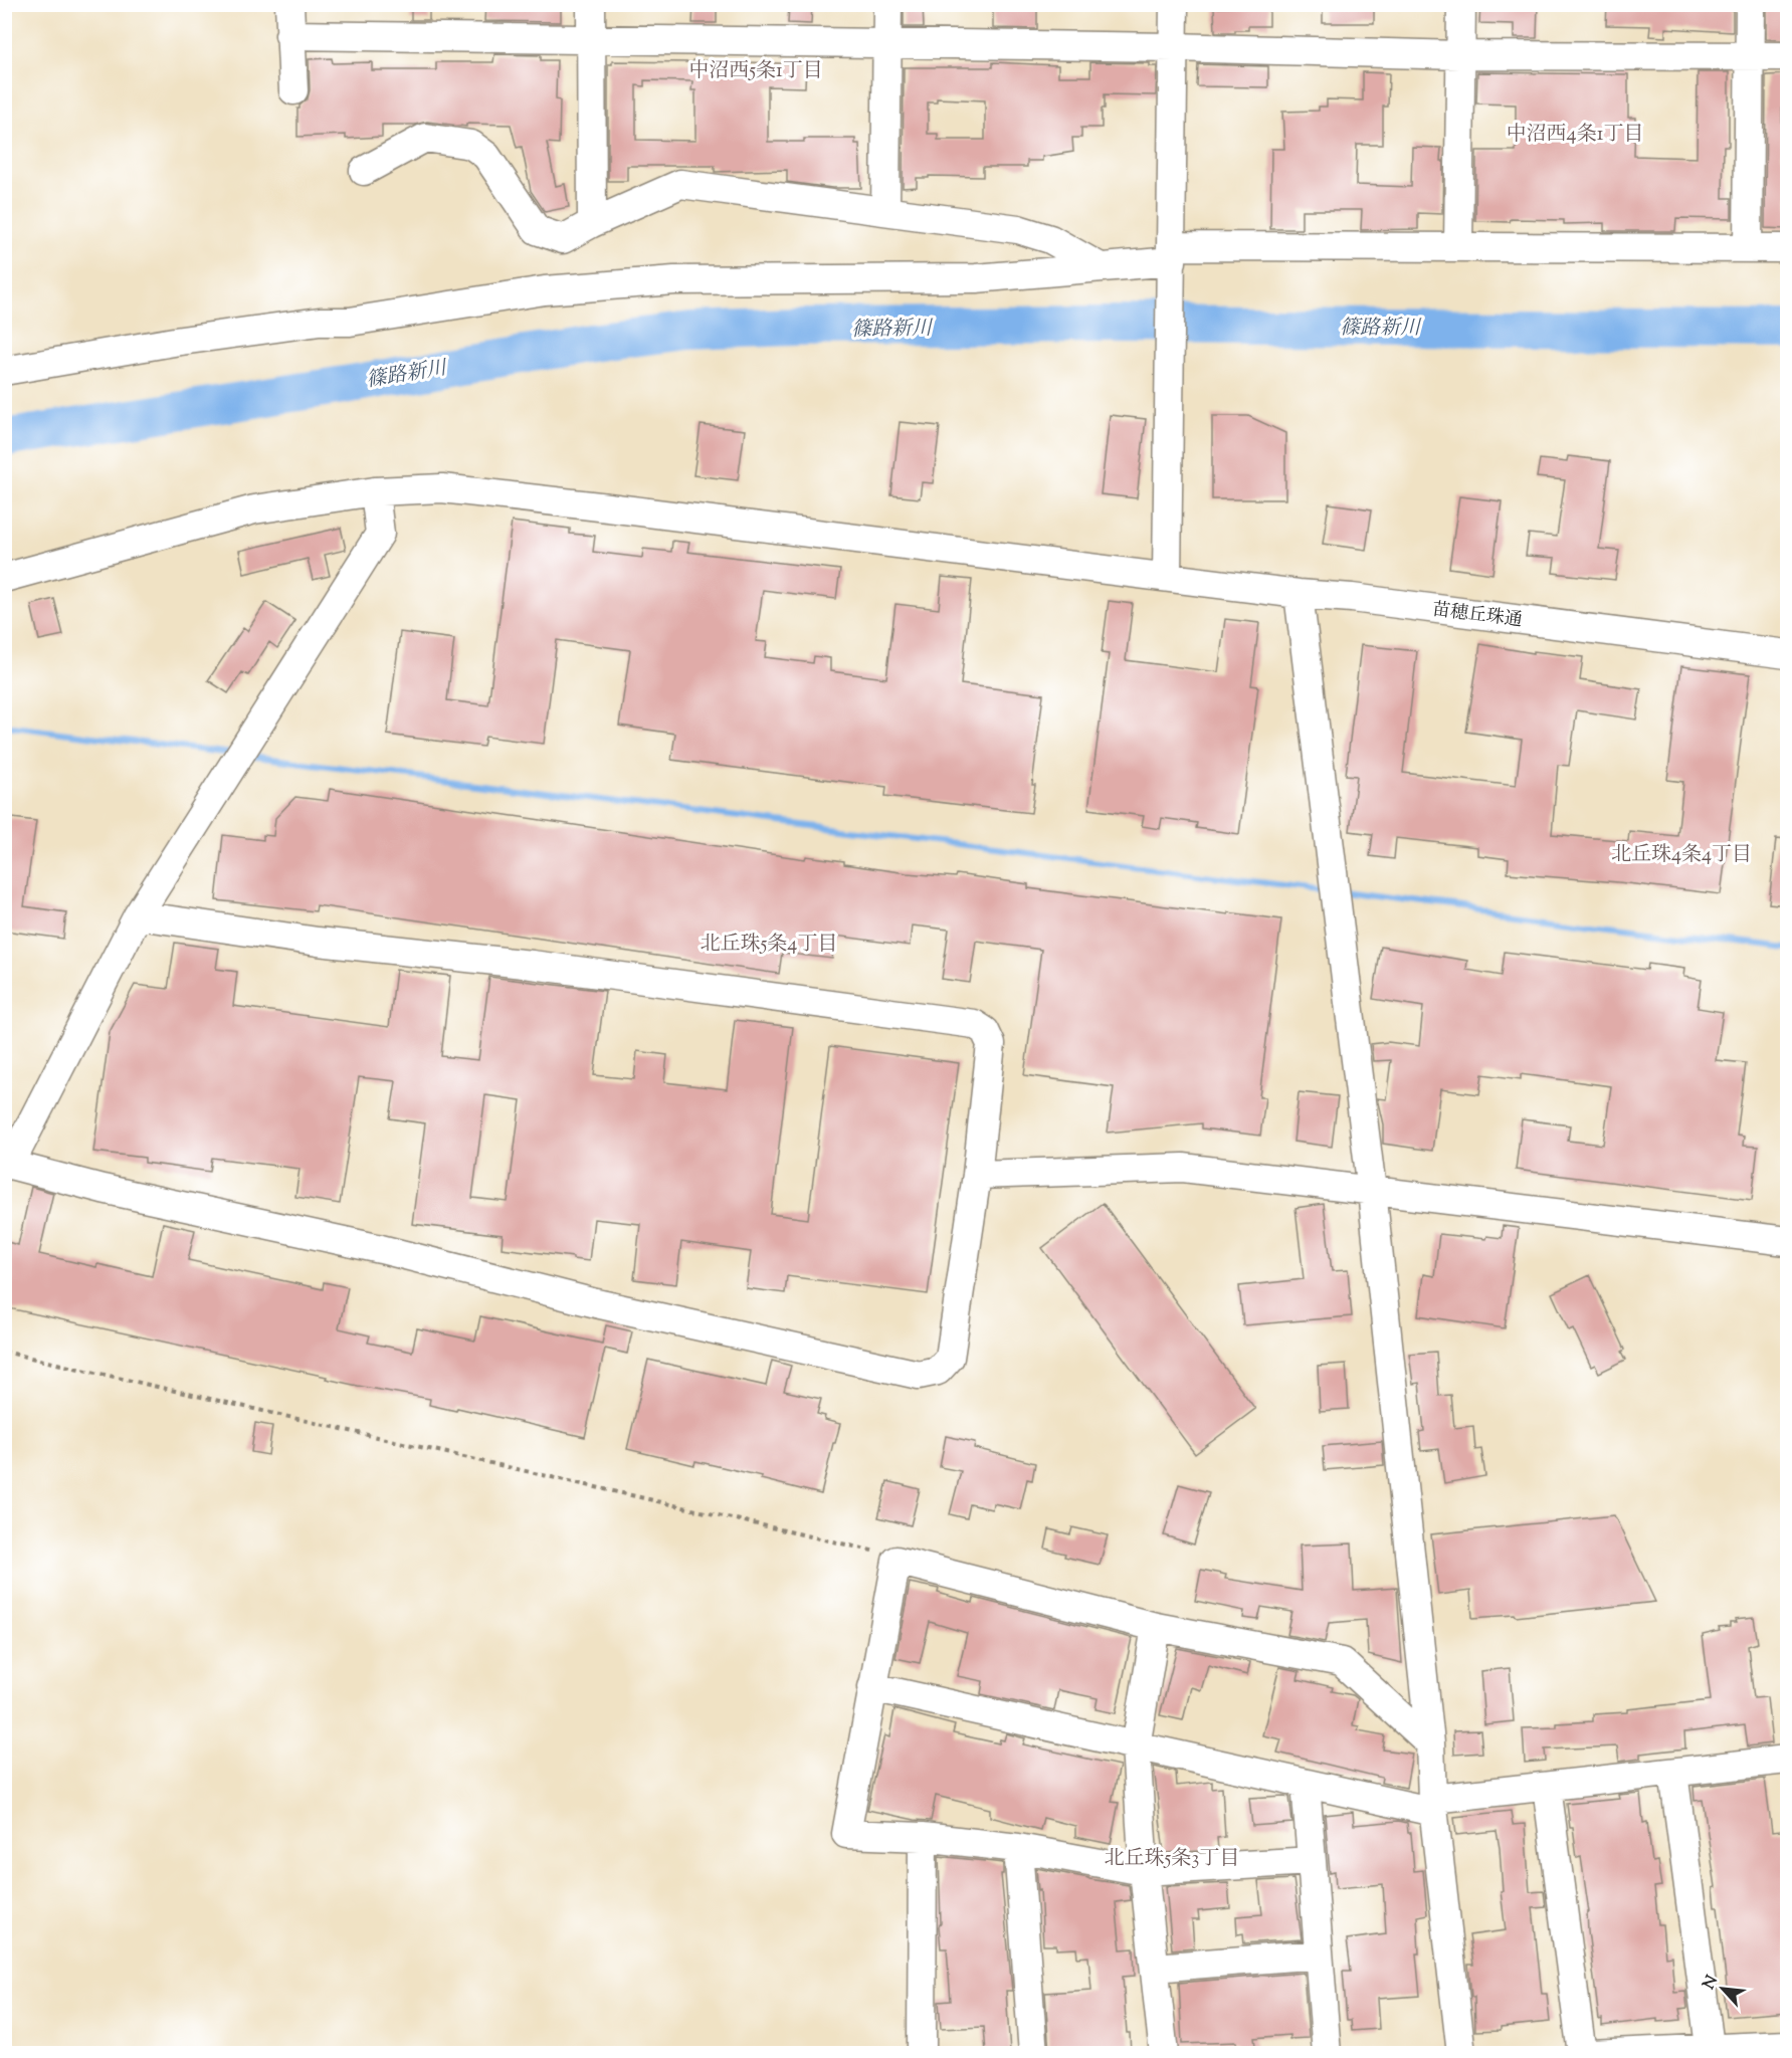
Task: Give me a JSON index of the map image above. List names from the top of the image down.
{
  "streets": {
    "street": ["苗穂丘珠通"]
  },
  "districts": [
    "中沼西5条1丁目",
    "中沼西4条1丁目",
    "北丘珠4条4丁目",
    "北丘珠5条4丁目",
    "北丘珠5条3丁目"
  ],
  "water": ["篠路新川"],
  "north": "top left"
}
